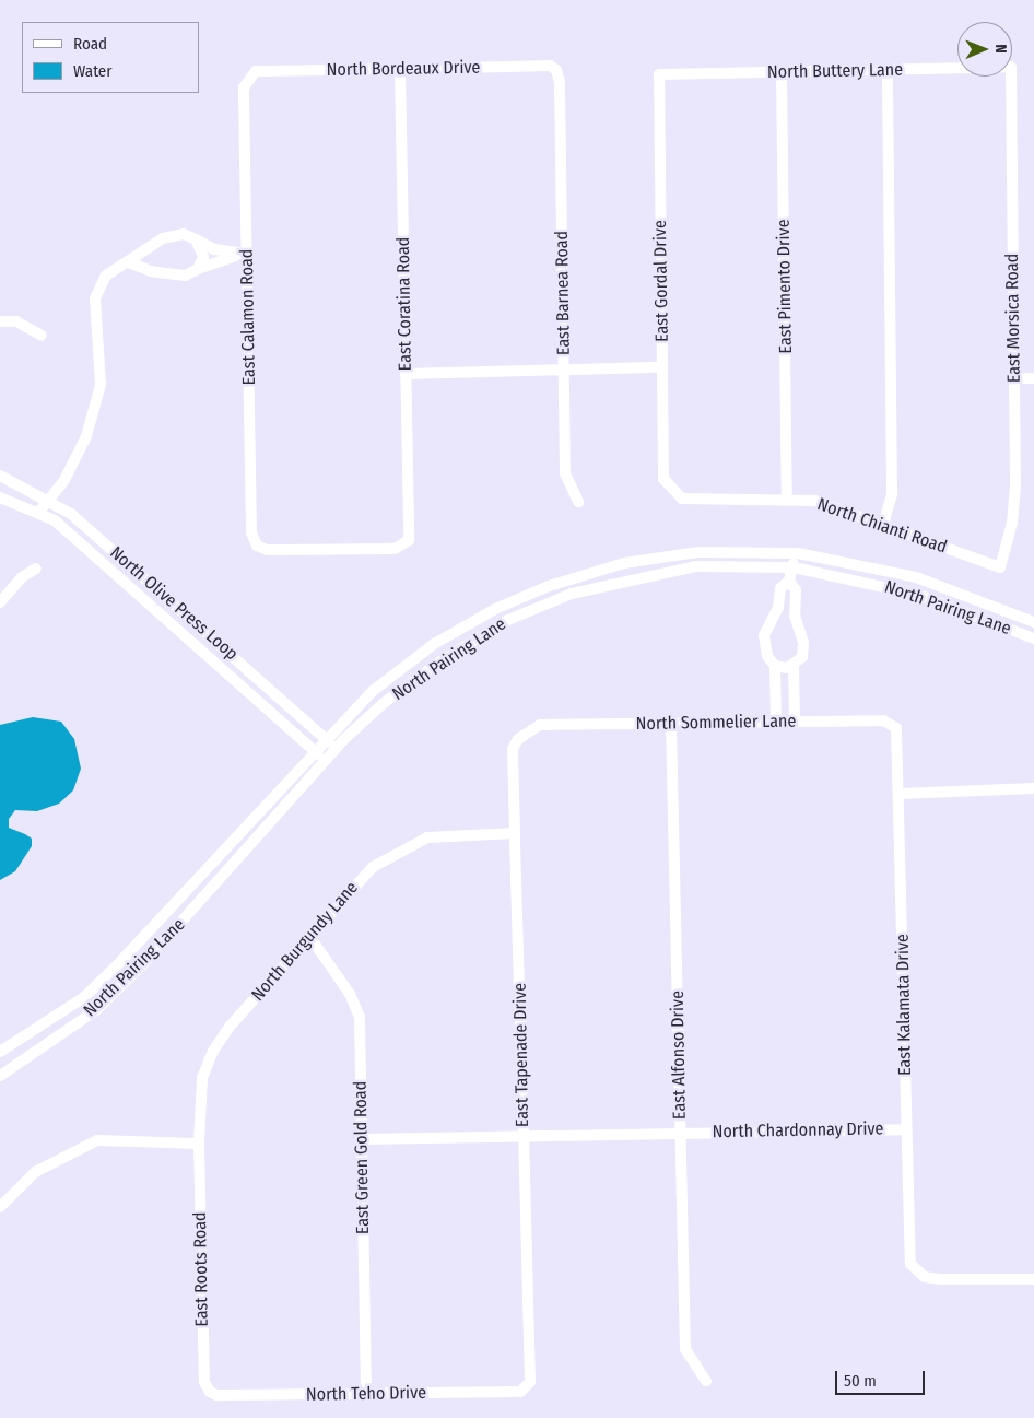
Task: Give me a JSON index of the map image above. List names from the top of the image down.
{
  "streets": {
    "street": [
      "North Bordeaux Drive",
      "North Buttery Lane",
      "East Gordal Drive",
      "East Pimento Drive",
      "East Barnea Road",
      "East Coratina Road",
      "East Calamon Road",
      "East Morsica Road",
      "North Chianti Road",
      "North Olive Press Loop",
      "North Pairing Lane",
      "North Sommelier Lane",
      "North Burgundy Lane",
      "East Kalamata Drive",
      "East Tapenade Drive",
      "East Alfonso Drive",
      "North Chardonnay Drive",
      "East Green Gold Road",
      "East Roots Road",
      "North Teho Drive"
    ]
  },
  "crossings": [
    ["North Bordeaux Drive", "East Barnea Road"],
    ["North Bordeaux Drive", "East Coratina Road"],
    ["North Bordeaux Drive", "East Calamon Road"],
    ["North Buttery Lane", "East Gordal Drive"],
    ["North Buttery Lane", "East Pimento Drive"],
    ["East Gordal Drive", "North Chianti Road"],
    ["East Pimento Drive", "North Chianti Road"],
    ["East Coratina Road", "East Calamon Road"],
    ["East Morsica Road", "North Chianti Road"],
    ["North Olive Press Loop", "North Pairing Lane"],
    ["North Sommelier Lane", "East Kalamata Drive"],
    ["North Sommelier Lane", "East Tapenade Drive"],
    ["North Sommelier Lane", "East Alfonso Drive"],
    ["North Burgundy Lane", "East Tapenade Drive"],
    ["North Burgundy Lane", "East Green Gold Road"],
    ["North Burgundy Lane", "East Roots Road"],
    ["East Kalamata Drive", "North Chardonnay Drive"],
    ["East Tapenade Drive", "North Chardonnay Drive"],
    ["East Tapenade Drive", "North Teho Drive"],
    ["East Alfonso Drive", "North Chardonnay Drive"],
    ["North Chardonnay Drive", "East Green Gold Road"],
    ["East Green Gold Road", "North Teho Drive"],
    ["East Roots Road", "North Teho Drive"]
  ],
  "legend": ["Road", "Water"],
  "scale_bar": "50 m",
  "north": "right"
}
